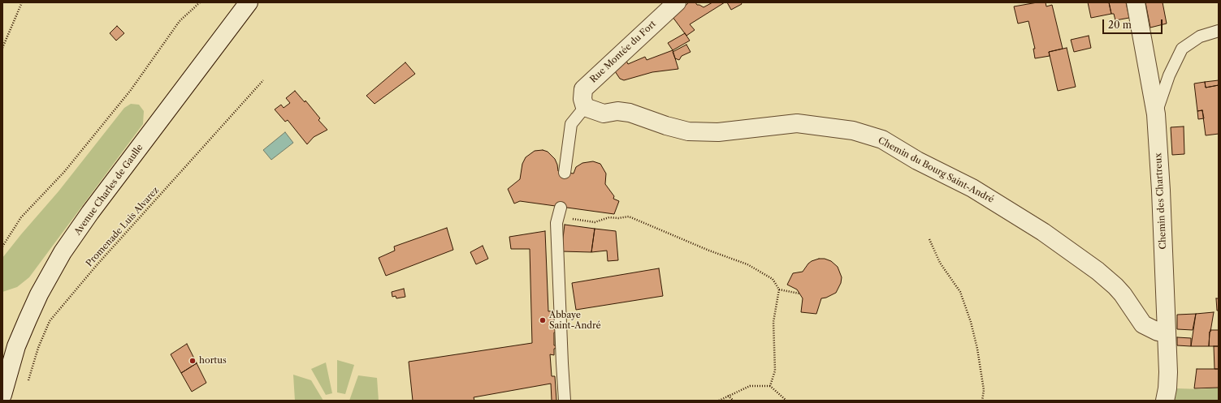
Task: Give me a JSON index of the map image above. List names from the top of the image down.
{
  "streets": {
    "street": [
      "Rue Montée du Fort",
      "Chemin du Bourg Saint-André",
      "Avenue Charles de Gaulle",
      "Chemin des Chartreux"
    ],
    "path": ["Promenade Luis Alvarez"]
  },
  "crossings": [
    ["Rue Montée du Fort", "Chemin du Bourg Saint-André"],
    ["Chemin du Bourg Saint-André", "Chemin des Chartreux"]
  ],
  "places": ["Abbaye Saint-André", "hortus"],
  "scale_bar": "20 m"
}
